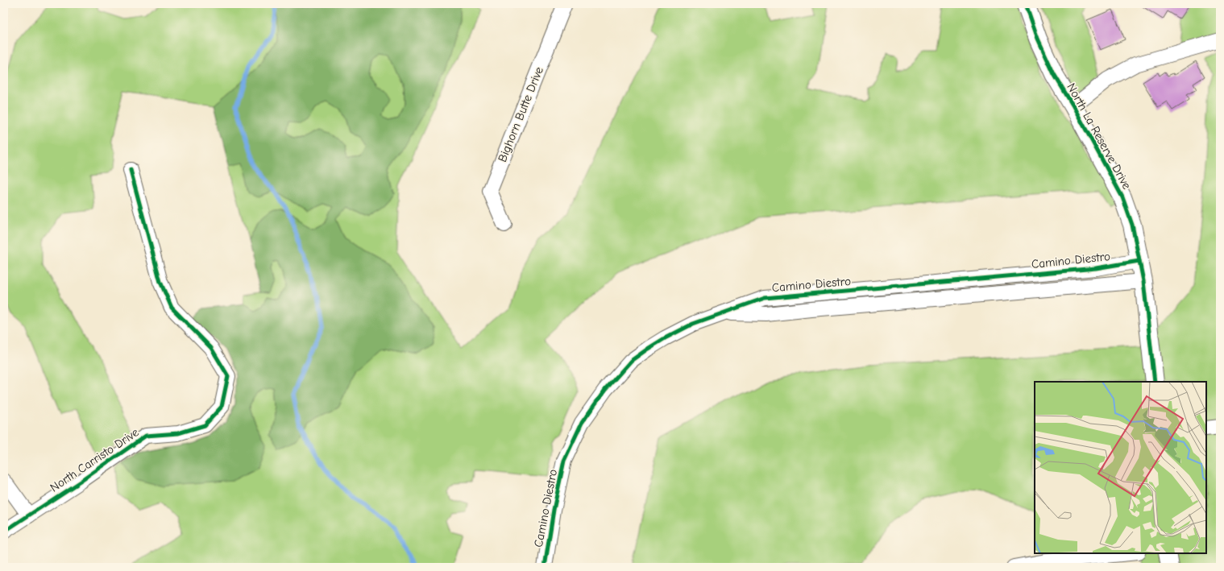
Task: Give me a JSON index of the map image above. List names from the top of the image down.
{
  "streets": {
    "street": [
      "Bighorn Butte Drive",
      "North La Reserve Drive",
      "Camino Diestro",
      "North Carristo Drive"
    ]
  },
  "crossings": [
    ["North La Reserve Drive", "Camino Diestro"]
  ]
}
